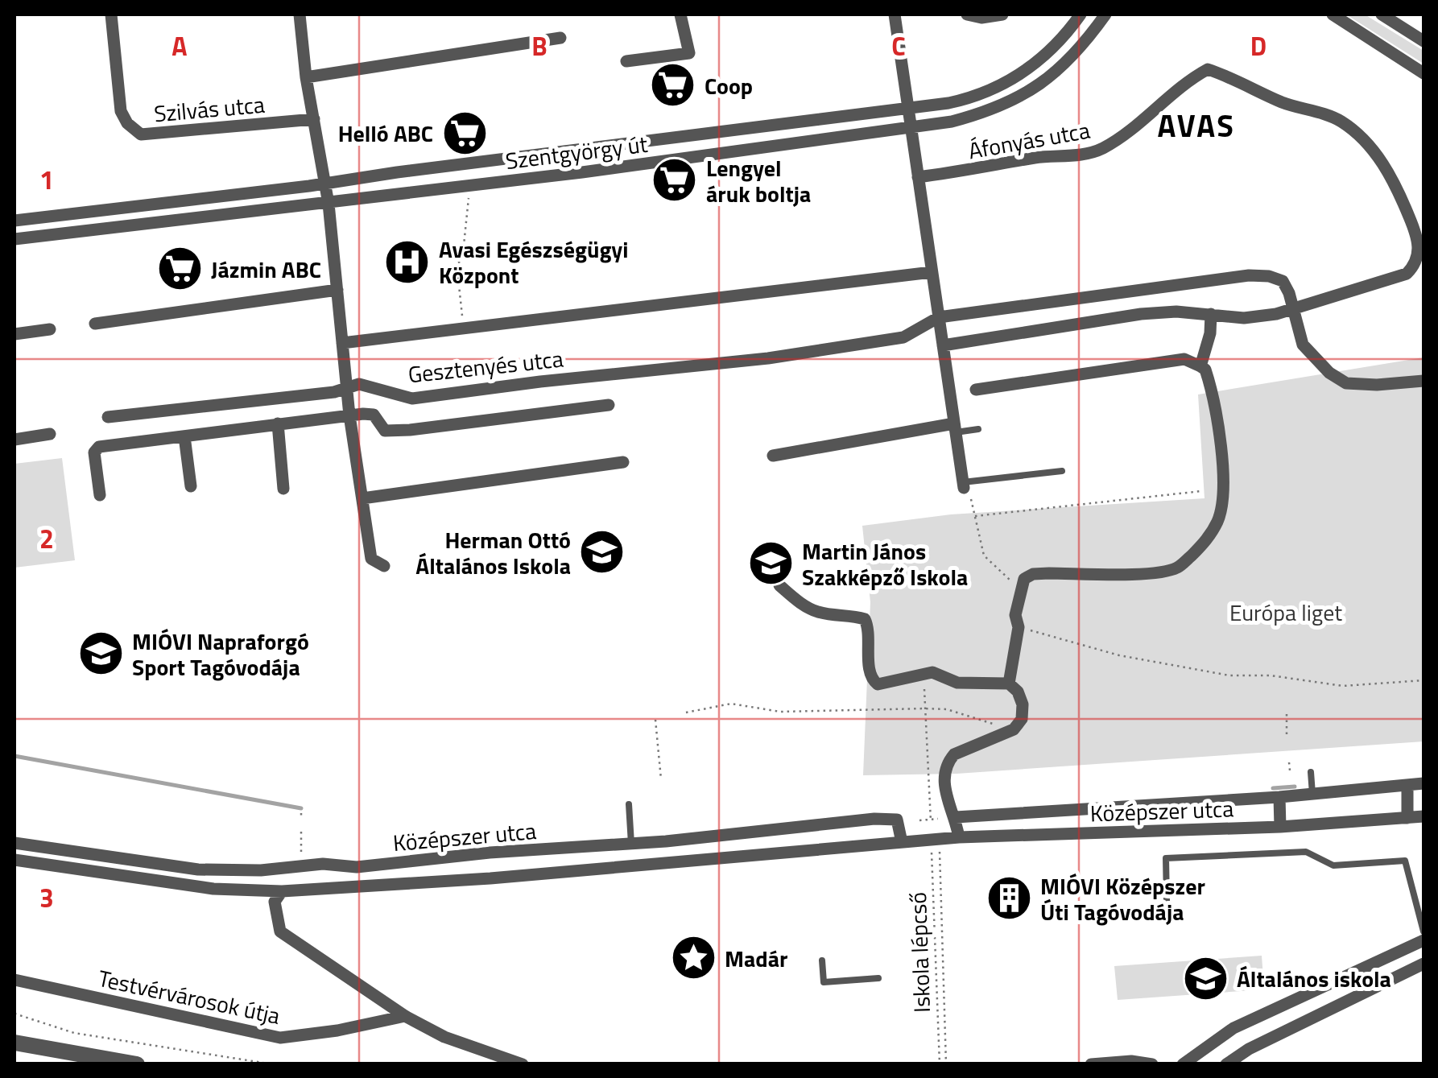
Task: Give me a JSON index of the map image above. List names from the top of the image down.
{
  "streets": {
    "street": [
      "Szilvás utca",
      "Áfonyás utca",
      "Szentgyörgy út",
      "Gesztenyés utca",
      "Középszer utca",
      "Testvérvárosok útja"
    ],
    "path": ["Iskola lépcső"]
  },
  "crossings": [
    ["Középszer utca", "Iskola lépcső"]
  ],
  "districts": ["AVAS"],
  "parks": ["Európa liget"],
  "places": {
    "supermarket": [
      "Coop",
      "Helló ABC",
      "Lengyel áruk boltja",
      "Jázmin ABC"
    ],
    "hospital": ["Avasi Egészségügyi Központ"],
    "school or university": [
      "Herman Ottó Általános Iskola",
      "Martin János Szakképző Iskola",
      "MIÓVI Napraforgó Sport Tagóvodája",
      "Általános iskola"
    ],
    "building": ["MIÓVI Középszer Úti Tagóvodája"],
    "place": ["Madár"]
  },
  "grid": {
    "columns": [
      "A",
      "B",
      "C",
      "D"
    ],
    "rows": ["1", "2", "3"]
  }
}
